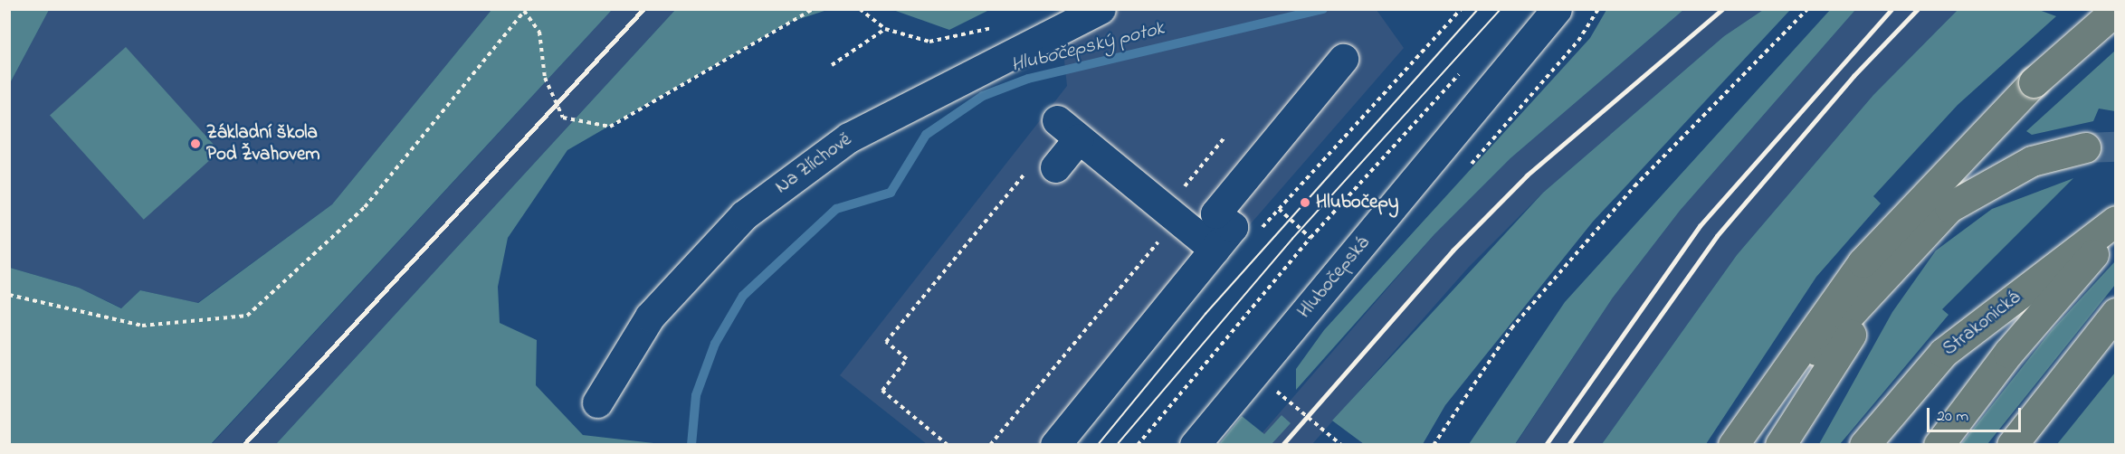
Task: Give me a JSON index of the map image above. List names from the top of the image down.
{
  "streets": {
    "main road": ["Strakonická"],
    "street": ["Na Zlíchově", "Hlubočepská"]
  },
  "water": ["Hlubočepský potok"],
  "places": ["Základní škola Pod Žvahovem", "Hlubočepy"],
  "scale_bar": "20 m"
}
